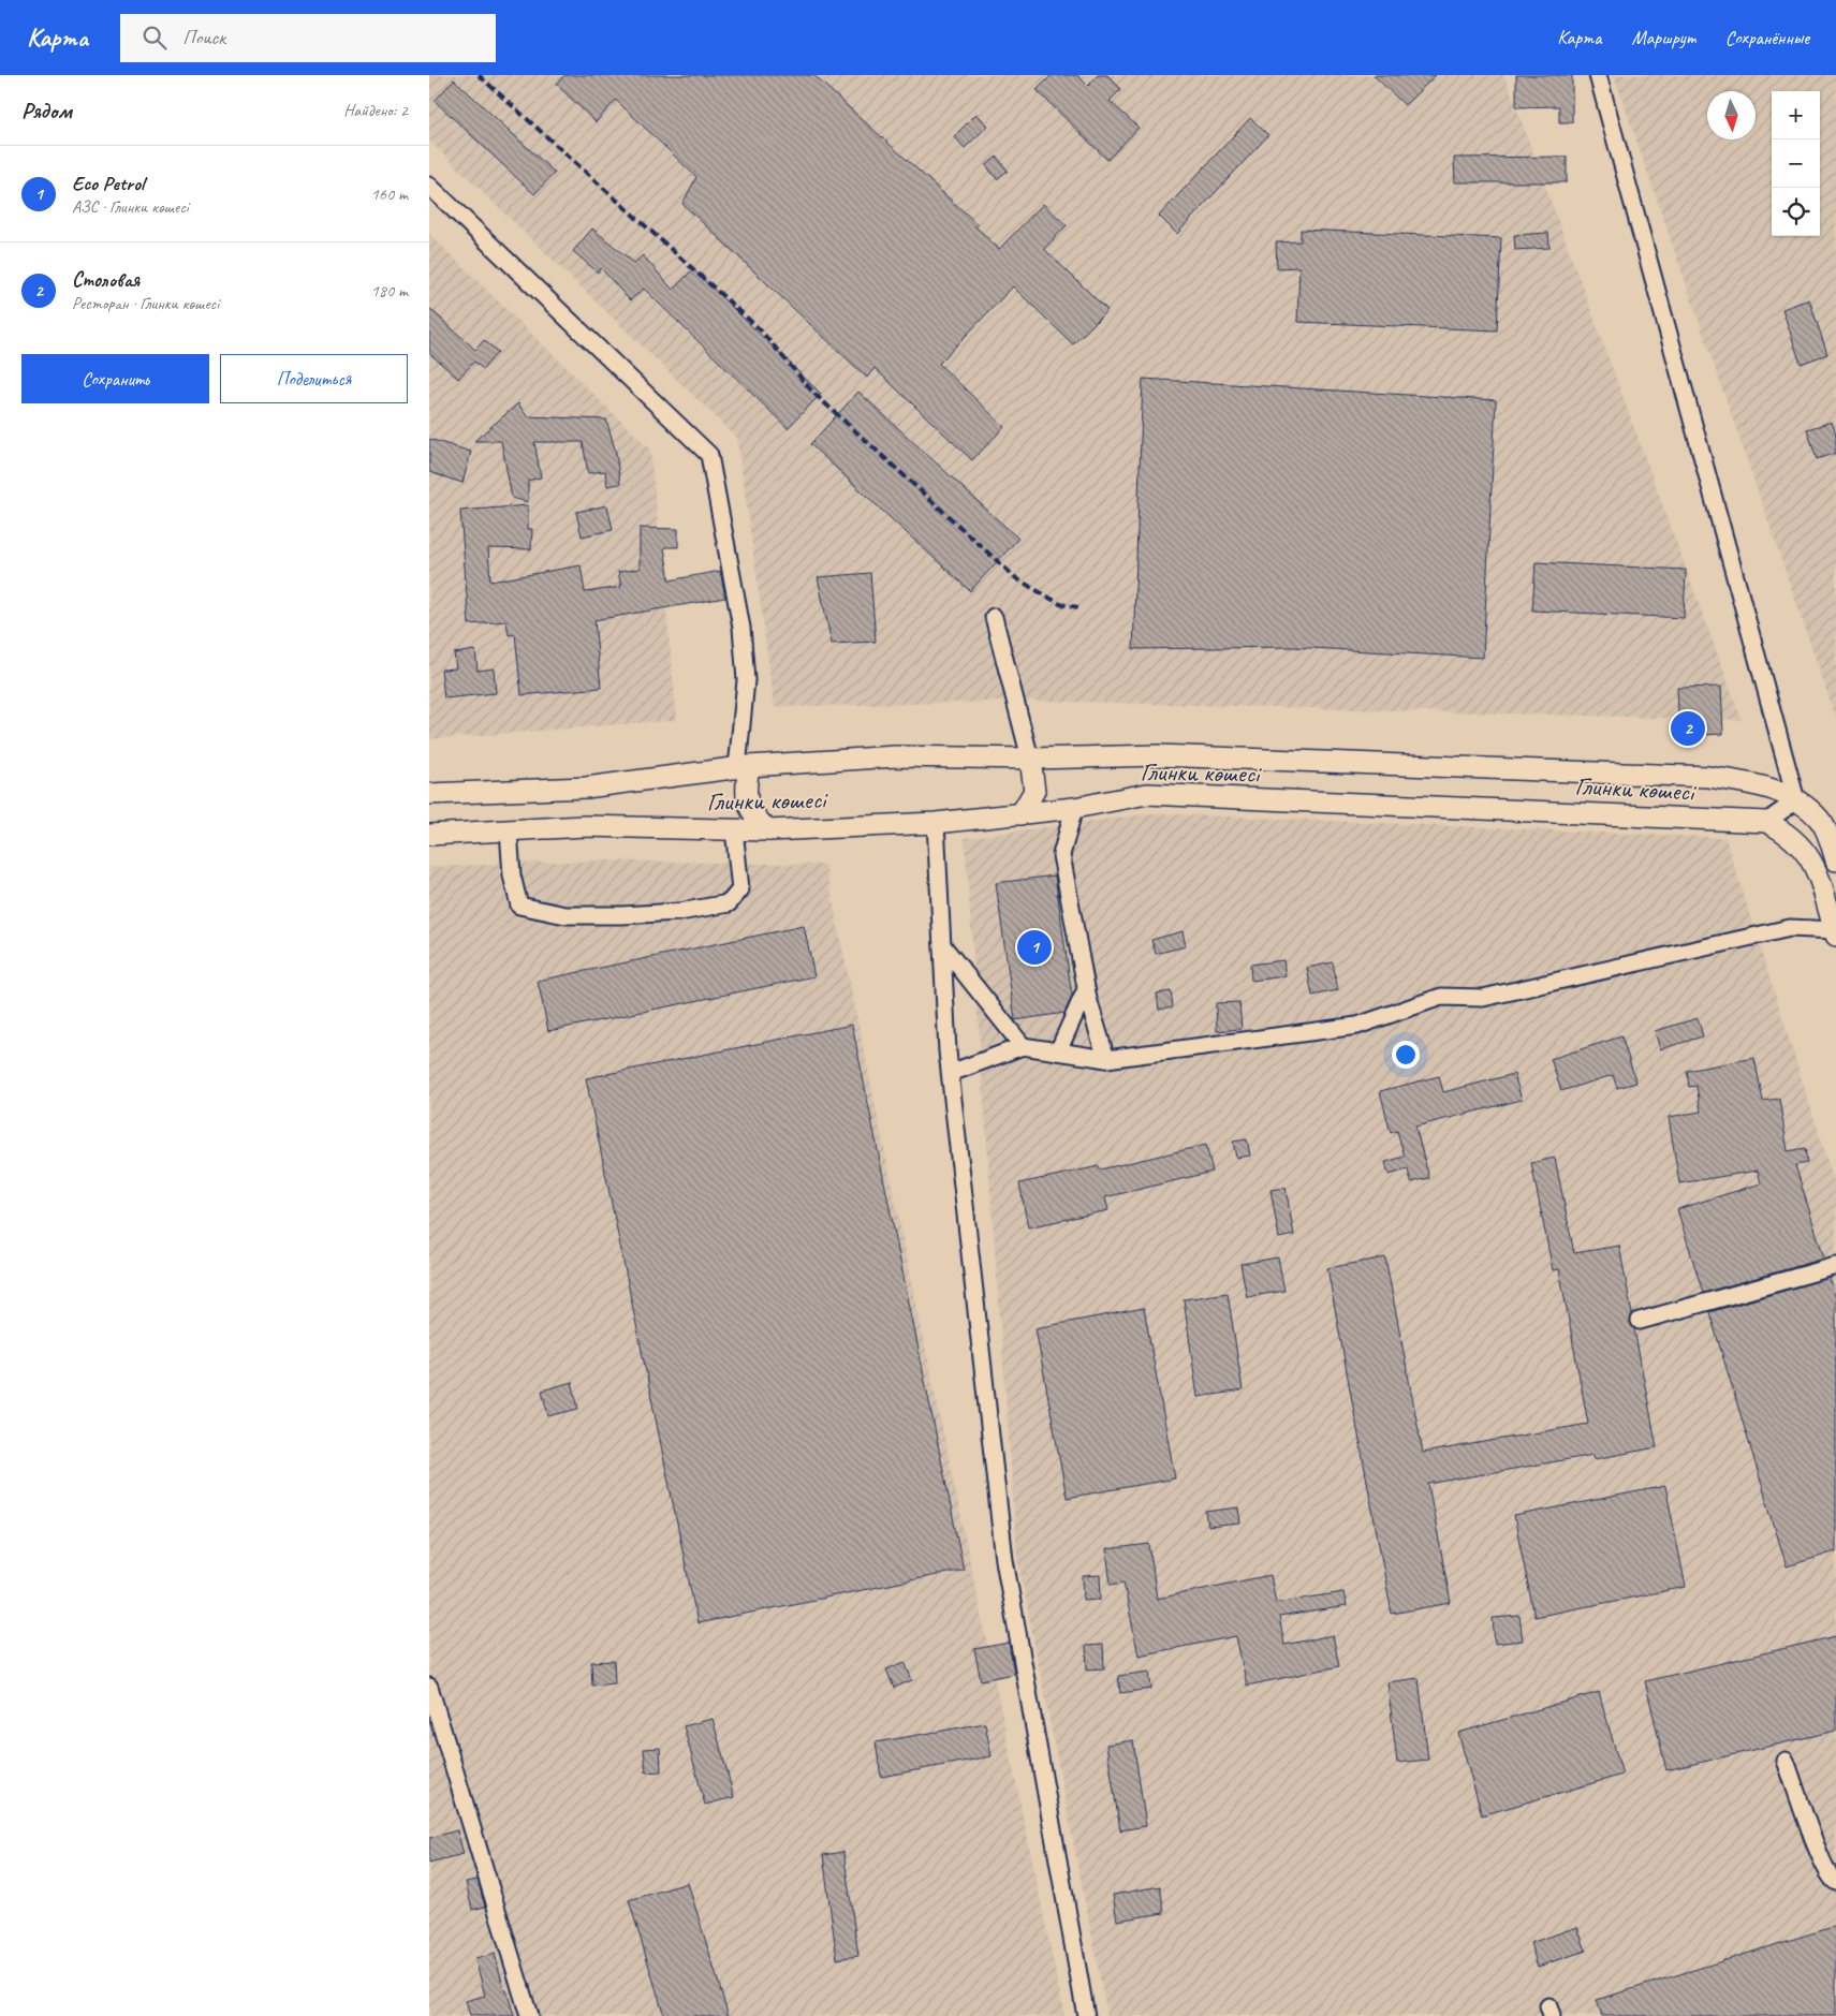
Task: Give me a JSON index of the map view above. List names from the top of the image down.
{
  "streets": {
    "main road": ["Глинки көшесі"]
  },
  "north": "bottom",
  "page": {
    "header": "Карта",
    "search": "Поиск",
    "nav": ["Карта", "Маршрут", "Сохранённые"],
    "heading": ["Рядом", "Найдено: 2"],
    "map_buttons": ["+", "−"],
    "list": [
      {
        "mark": "1",
        "name": "Eco Petrol",
        "note": "АЗС · Глинки көшесі",
        "value": "160 m"
      },
      {
        "mark": "2",
        "name": "Столовая",
        "note": "Ресторан · Глинки көшесі",
        "value": "180 m"
      }
    ],
    "buttons": ["Сохранить", "Поделиться"],
    "pins": ["2", "1"]
  }
}
